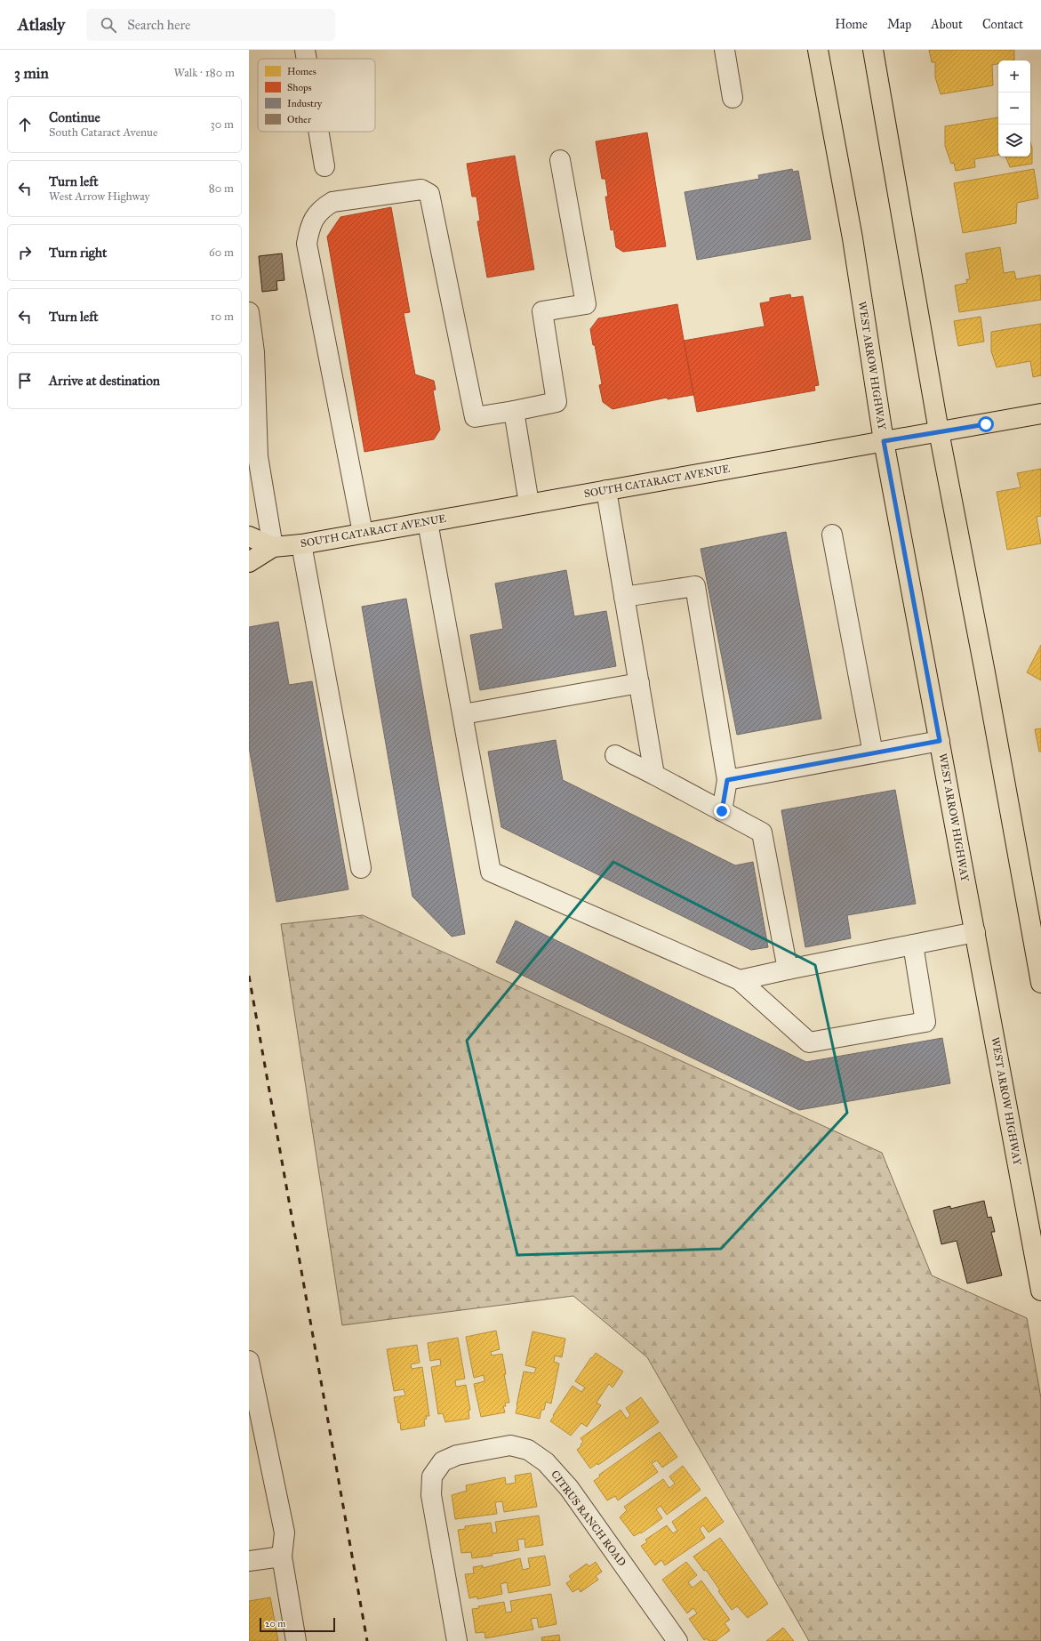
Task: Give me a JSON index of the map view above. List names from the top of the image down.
{
  "streets": {
    "main road": ["WEST ARROW HIGHWAY", "SOUTH CATARACT AVENUE"],
    "lane": ["CITRUS RANCH ROAD"]
  },
  "crossings": [
    ["WEST ARROW HIGHWAY", "SOUTH CATARACT AVENUE"]
  ],
  "legend": [
    "Homes",
    "Shops",
    "Industry",
    "Other"
  ],
  "scale_bar": "20 m",
  "page": {
    "header": "Atlasly",
    "search": "Search here",
    "nav": [
      "Home",
      "Map",
      "About",
      "Contact"
    ],
    "heading": ["3 min", "Walk · 180 m"],
    "map_buttons": ["+", "−"],
    "list": [
      ["Continue", "South Cataract Avenue", "30 m"],
      ["Turn left", "West Arrow Highway", "80 m"],
      ["Turn right", "60 m"],
      ["Turn left", "10 m"],
      "Arrive at destination"
    ],
    "scale": "20 m"
  }
}
